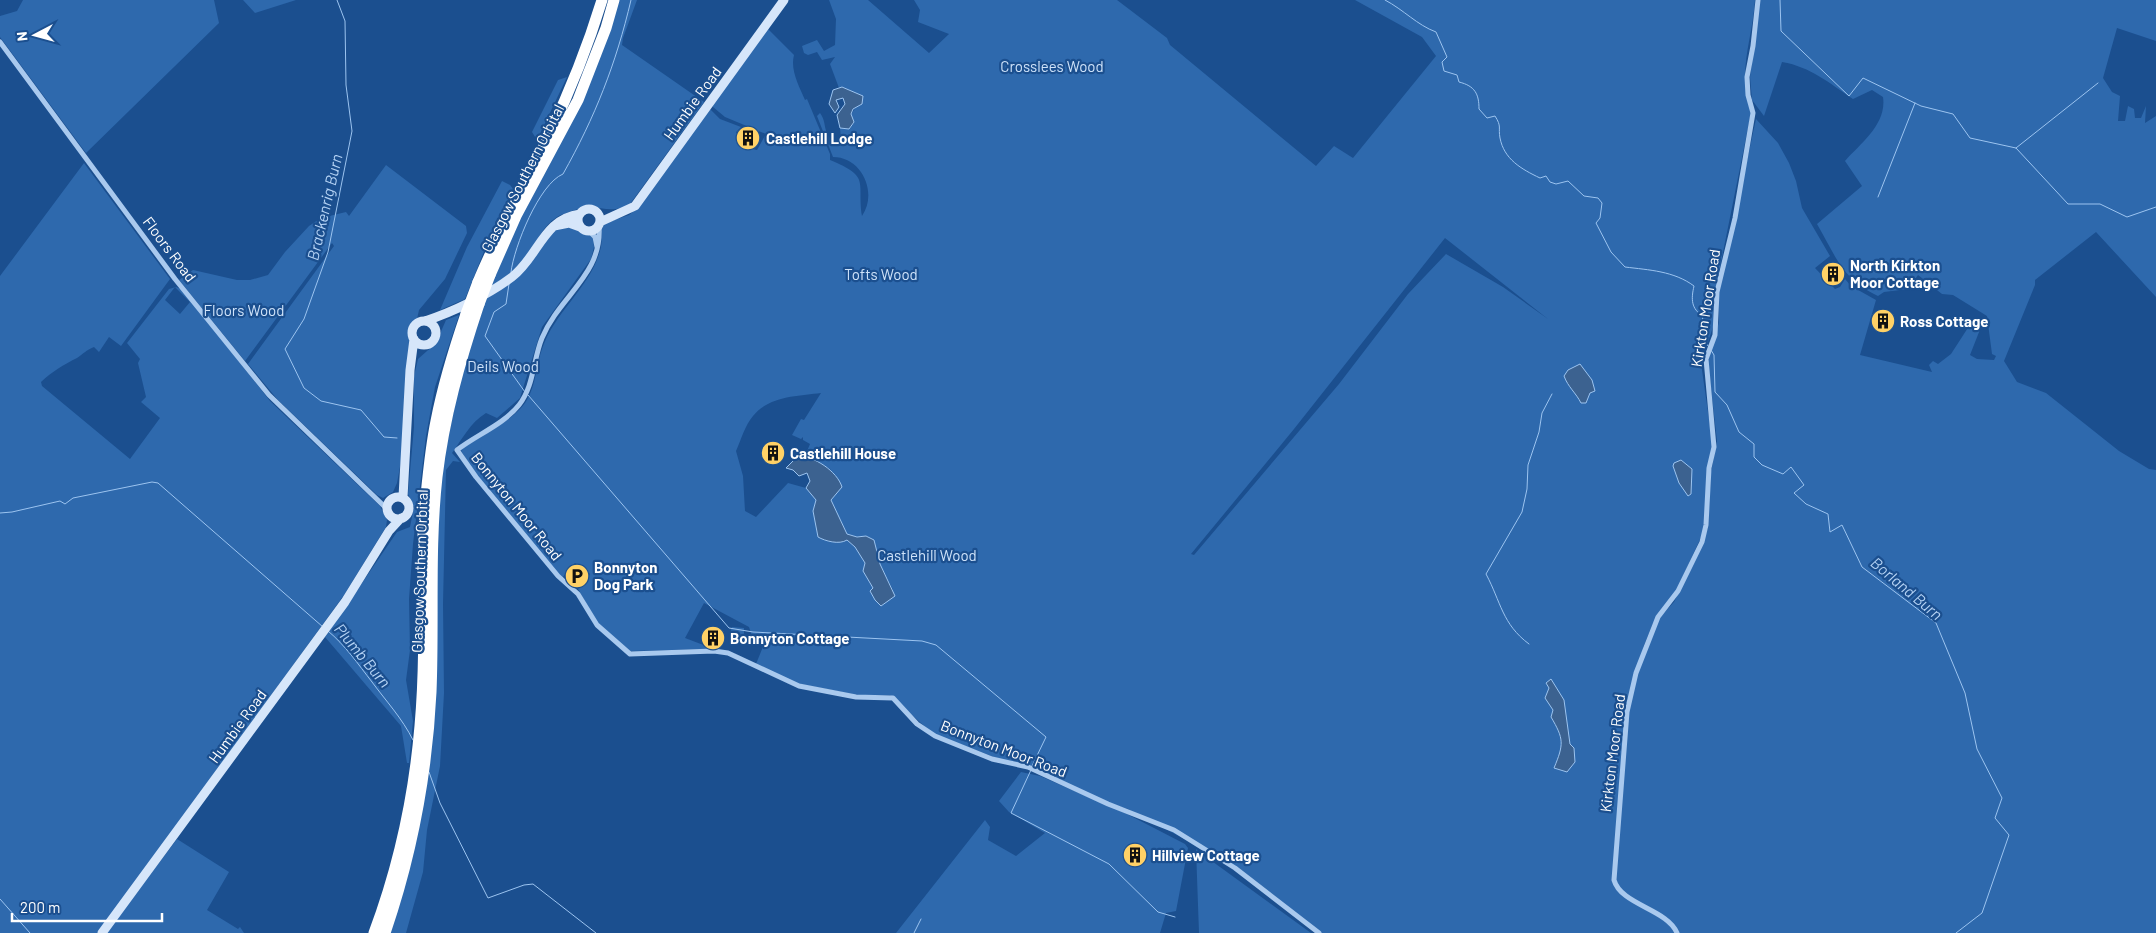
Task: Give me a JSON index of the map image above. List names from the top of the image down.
{
  "streets": {
    "highway": ["Glasgow Southern Orbital"],
    "street": [
      "Humbie Road",
      "Floors Road",
      "Kirkton Moor Road",
      "Bonnyton Moor Road"
    ]
  },
  "water": ["Brackenrig Burn", "Borland Burn", "Plumb Burn"],
  "parks": [
    "Crosslees Wood",
    "Tofts Wood",
    "Floors Wood",
    "Deils Wood",
    "Castlehill Wood"
  ],
  "places": {
    "building": [
      "Castlehill Lodge",
      "North Kirkton Moor Cottage",
      "Ross Cottage",
      "Castlehill House",
      "Bonnyton Cottage",
      "Hillview Cottage"
    ],
    "parking": ["Bonnyton Dog Park"]
  },
  "scale_bar": "200 m",
  "north": "left"
}
